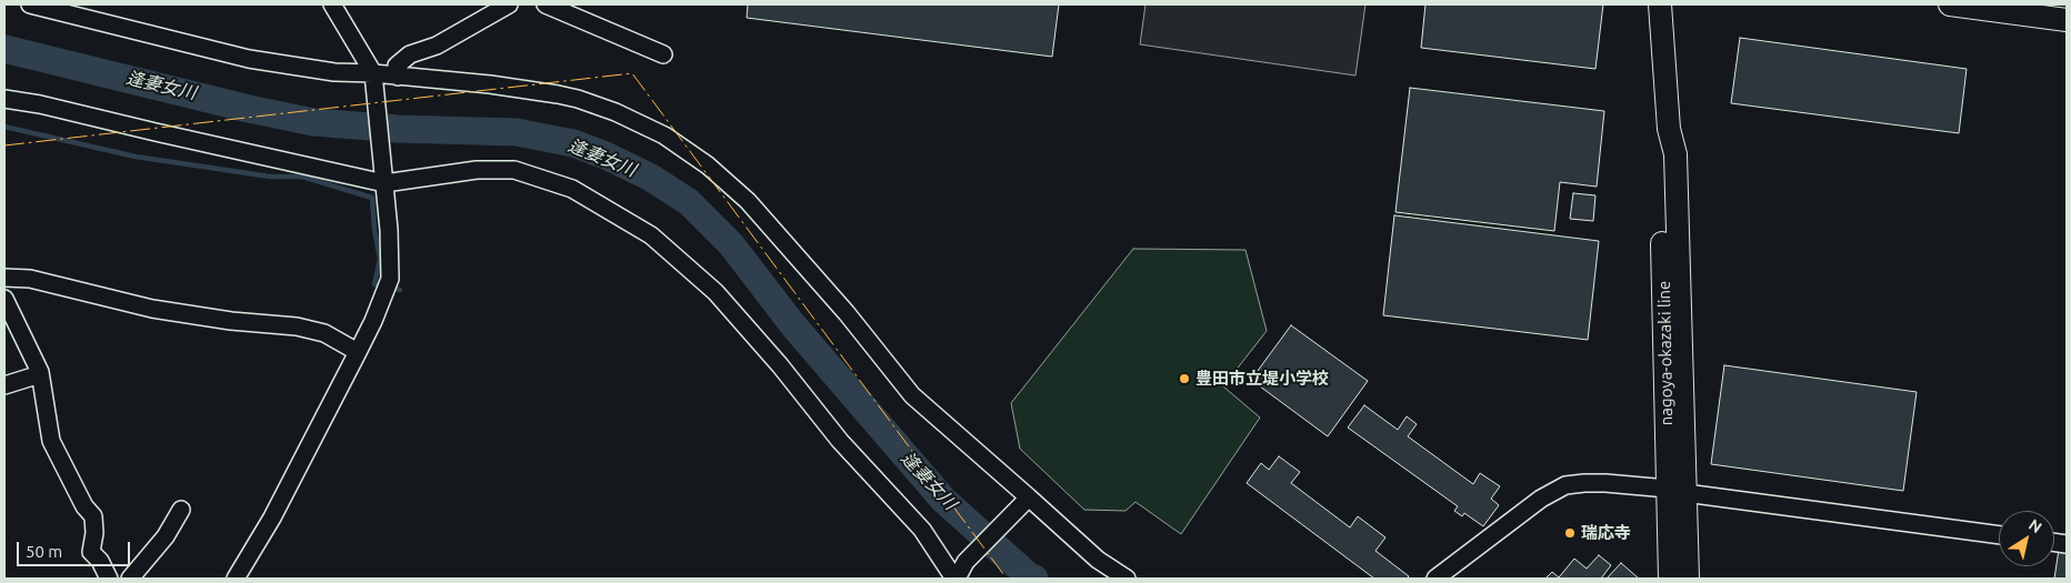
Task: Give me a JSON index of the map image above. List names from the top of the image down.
{
  "streets": {
    "main road": ["nagoya-okazaki line"]
  },
  "water": ["逢妻女川"],
  "places": ["豊田市立堤小学校", "瑞応寺"],
  "scale_bar": "50 m",
  "north": "top right"
}
